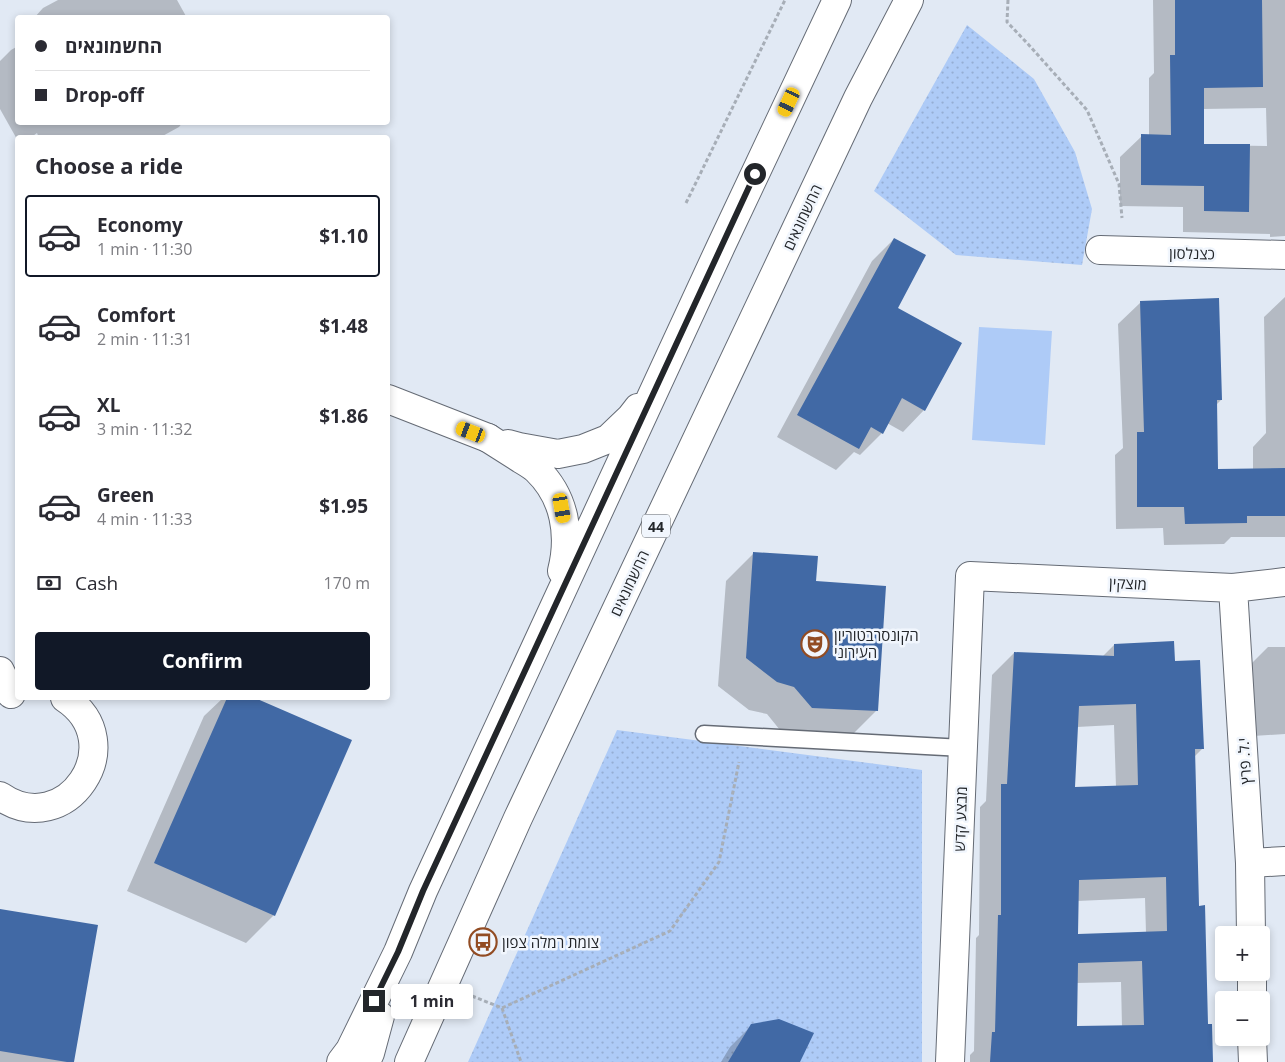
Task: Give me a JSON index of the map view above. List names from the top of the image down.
{
  "streets": {
    "main road": [
      "החשמונאים",
      "כצנלסון",
      "44",
      "מוצקין",
      "י.ל. פרץ",
      "מבצע קדש"
    ]
  },
  "crossings": [
    ["מוצקין", "י.ל. פרץ"],
    ["מוצקין", "מבצע קדש"]
  ],
  "places": {
    "theatre": ["הקונסרבטוריון העירוני"],
    "bus stop": ["צומת רמלה צפון"]
  },
  "page": {
    "banner": ["החשמונאים", "Drop-off"],
    "heading": "Choose a ride",
    "list": [
      {
        "name": "Economy",
        "note": "1 min · 11:30",
        "value": "$1.10"
      },
      {
        "name": "Comfort",
        "note": "2 min · 11:31",
        "value": "$1.48"
      },
      {
        "name": "XL",
        "note": "3 min · 11:32",
        "value": "$1.86"
      },
      {
        "name": "Green",
        "note": "4 min · 11:33",
        "value": "$1.95"
      }
    ],
    "pay": ["Cash", "170 m"],
    "buttons": "Confirm",
    "map_buttons": ["+", "−"],
    "bubble": "1 min"
  }
}
